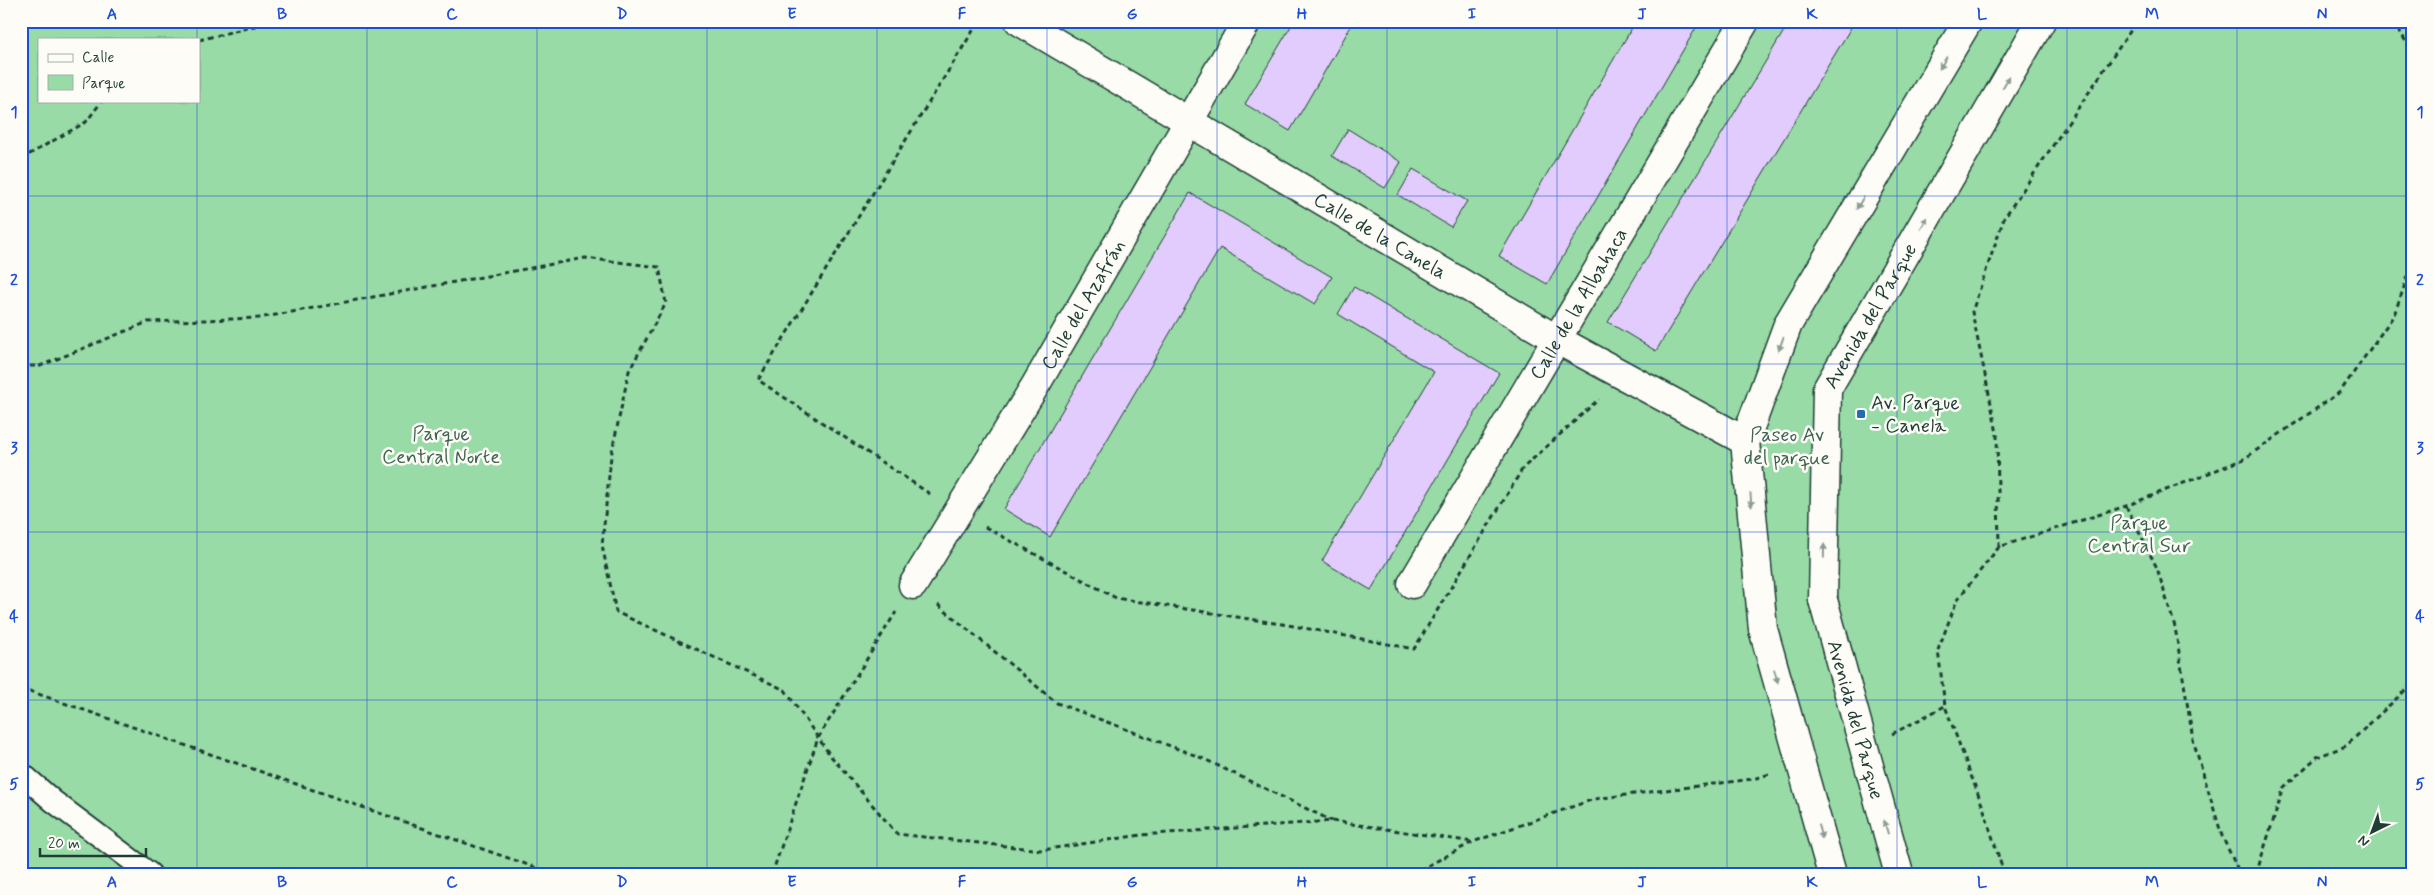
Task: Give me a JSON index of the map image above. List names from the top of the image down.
{
  "streets": {
    "street": [
      "Calle de la Canela",
      "Calle de la Albahaca",
      "Calle del Azafrán",
      "Avenida del Parque"
    ]
  },
  "crossings": [
    ["Calle de la Canela", "Calle de la Albahaca"],
    ["Calle de la Canela", "Calle del Azafrán"]
  ],
  "parks": ["Parque Central Norte", "Paseo Av del parque", "Parque Central Sur"],
  "places": {
    "transit": ["Av. Parque - Canela"]
  },
  "legend": ["Calle", "Parque"],
  "scale_bar": "20 m",
  "north": "bottom left",
  "grid": {
    "columns": [
      "A",
      "B",
      "C",
      "D",
      "E",
      "F",
      "G",
      "H",
      "I",
      "J",
      "K",
      "L",
      "M",
      "N"
    ],
    "rows": [
      "1",
      "2",
      "3",
      "4",
      "5"
    ]
  }
}
